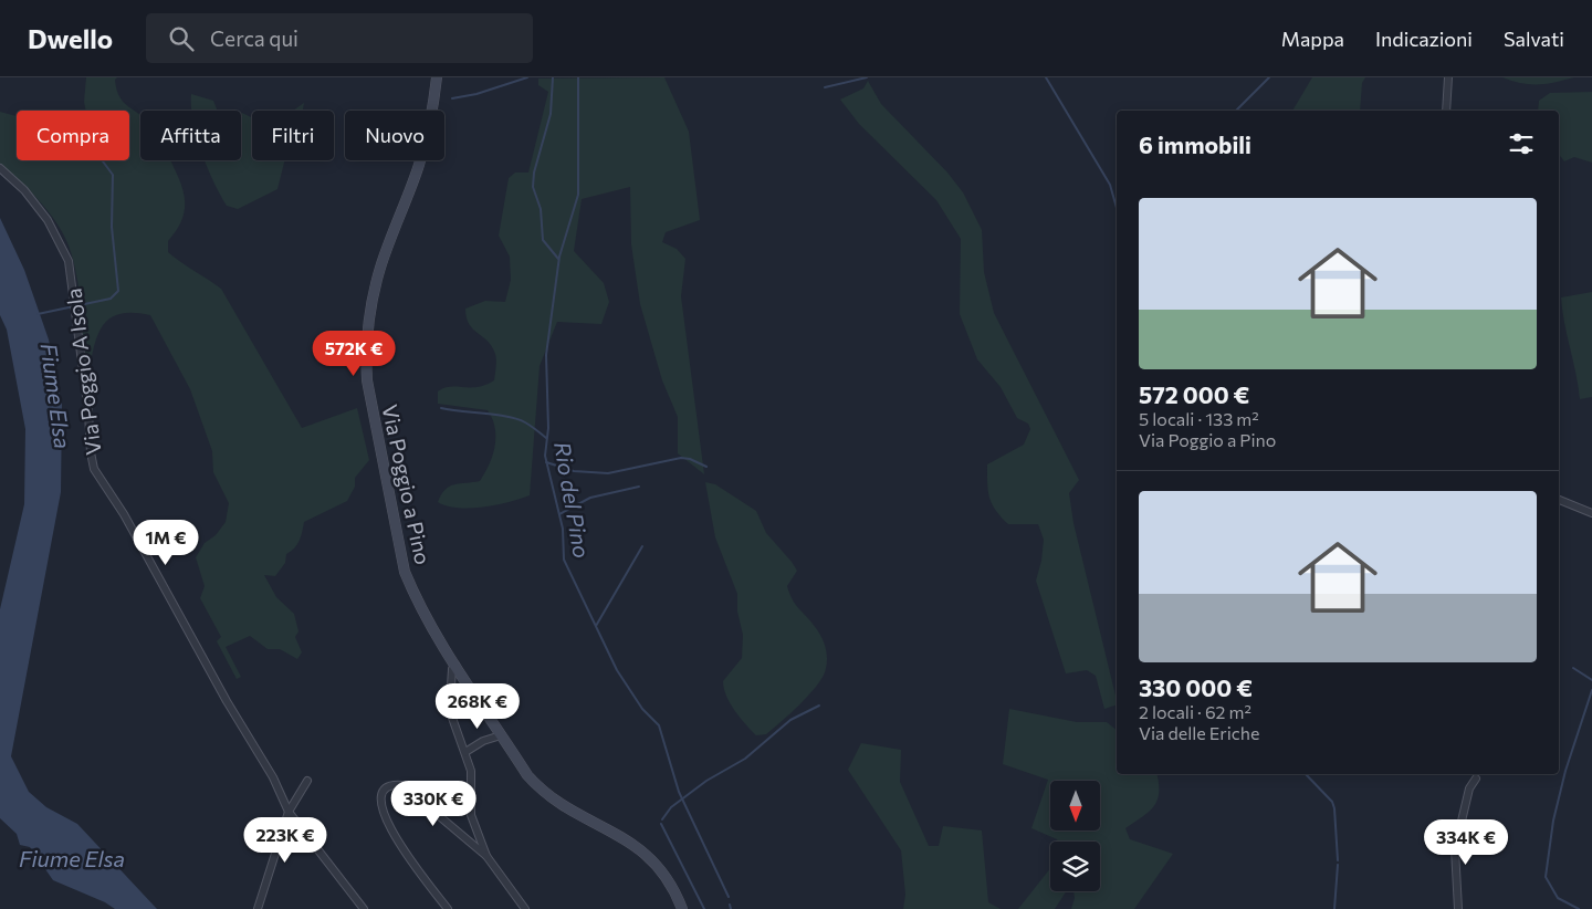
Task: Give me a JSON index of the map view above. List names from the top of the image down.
{
  "streets": {
    "street": ["Via Poggio A Isola", "Via Poggio a Pino"]
  },
  "water": ["Fiume Elsa", "Rio del Pino"],
  "north": "bottom",
  "page": {
    "header": "Dwello",
    "search": "Cerca qui",
    "nav": ["Mappa", "Indicazioni", "Salvati"],
    "chip": [
      "Compra",
      "Affitta",
      "Filtri",
      "Nuovo"
    ],
    "heading": "6 immobili",
    "list": [
      {
        "name": "572 000 €",
        "note": "5 locali · 133 m² · Via Poggio a Pino"
      },
      {
        "name": "330 000 €",
        "note": "2 locali · 62 m² · Via delle Eriche"
      }
    ],
    "price": [
      "572K €",
      "1M €",
      "268K €",
      "330K €",
      "223K €",
      "334K €"
    ]
  }
}
